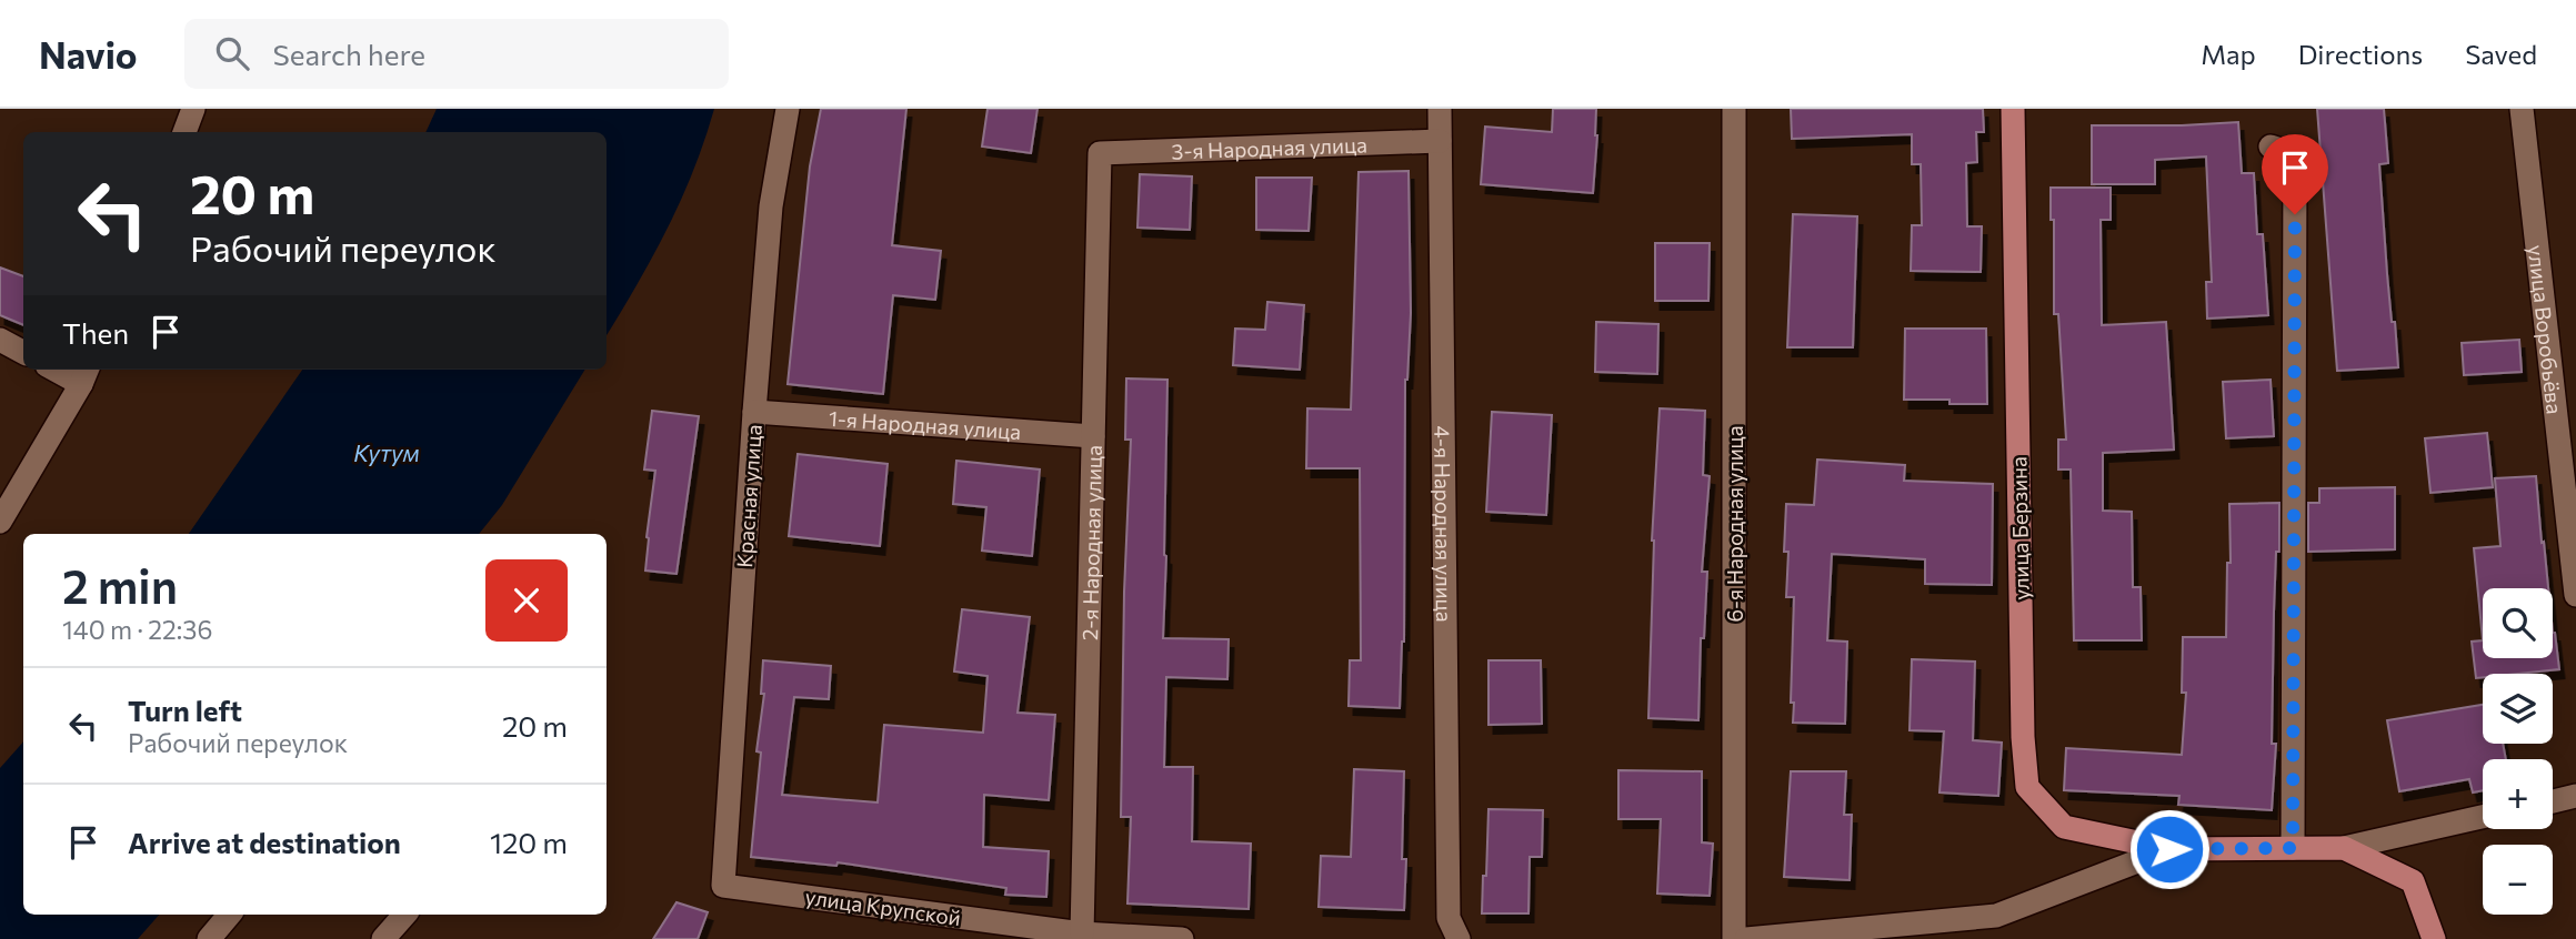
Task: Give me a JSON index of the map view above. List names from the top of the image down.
{
  "streets": {
    "main road": ["улица Берзина"],
    "street": [
      "3-я Народная улица",
      "улица Воробьёва",
      "1-я Народная улица",
      "Красная улица",
      "6-я Народная улица",
      "4-я Народная улица",
      "2-я Народная улица",
      "улица Крупской"
    ]
  },
  "crossings": [
    ["3-я Народная улица", "4-я Народная улица"],
    ["3-я Народная улица", "2-я Народная улица"],
    ["1-я Народная улица", "Красная улица"],
    ["1-я Народная улица", "2-я Народная улица"],
    ["Красная улица", "улица Крупской"],
    ["2-я Народная улица", "улица Крупской"]
  ],
  "water": ["Кутум"],
  "page": {
    "header": "Navio",
    "search": "Search here",
    "nav": ["Map", "Directions", "Saved"],
    "turn": ["20 m", "Рабочий переулок"],
    "then": "Then",
    "heading": ["2 min", "140 m · 22:36"],
    "map_buttons": ["+", "−"],
    "list": [
      {
        "name": "Turn left",
        "note": "Рабочий переулок",
        "value": "20 m"
      },
      {
        "name": "Arrive at destination",
        "value": "120 m"
      }
    ]
  }
}
